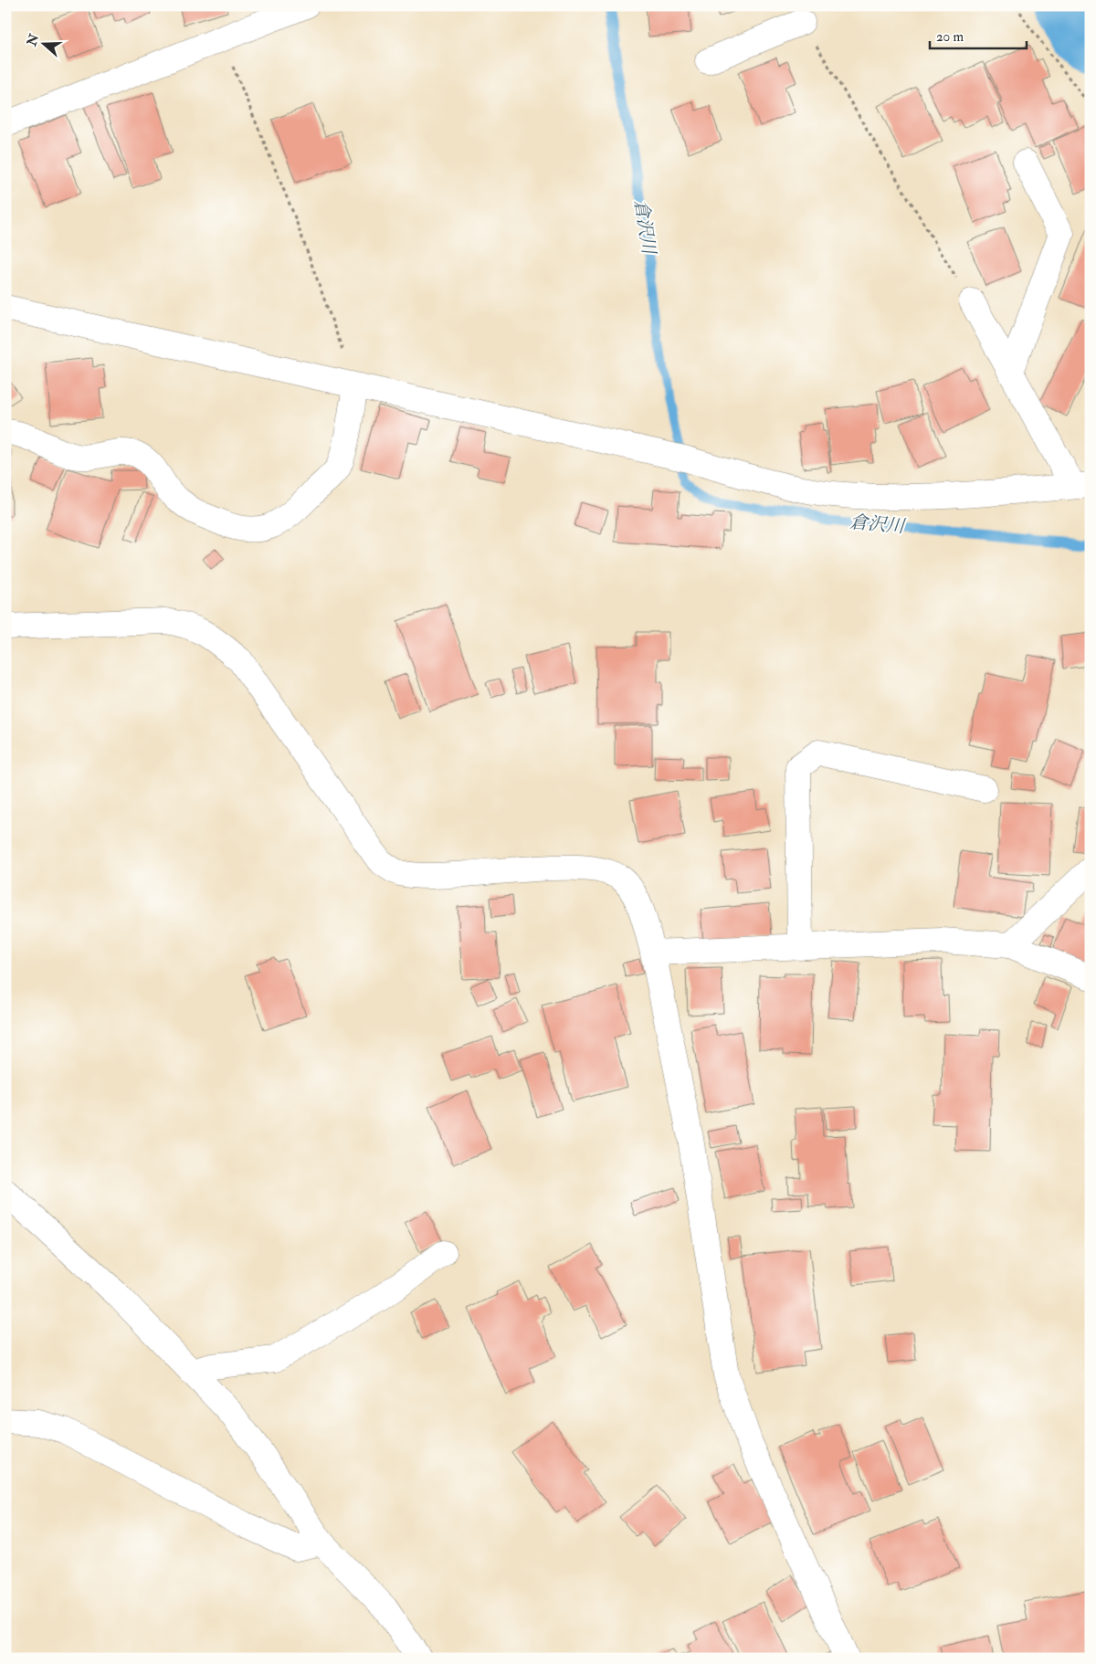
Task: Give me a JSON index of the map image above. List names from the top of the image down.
{
  "water": ["倉沢川"],
  "scale_bar": "20 m",
  "north": "left"
}
